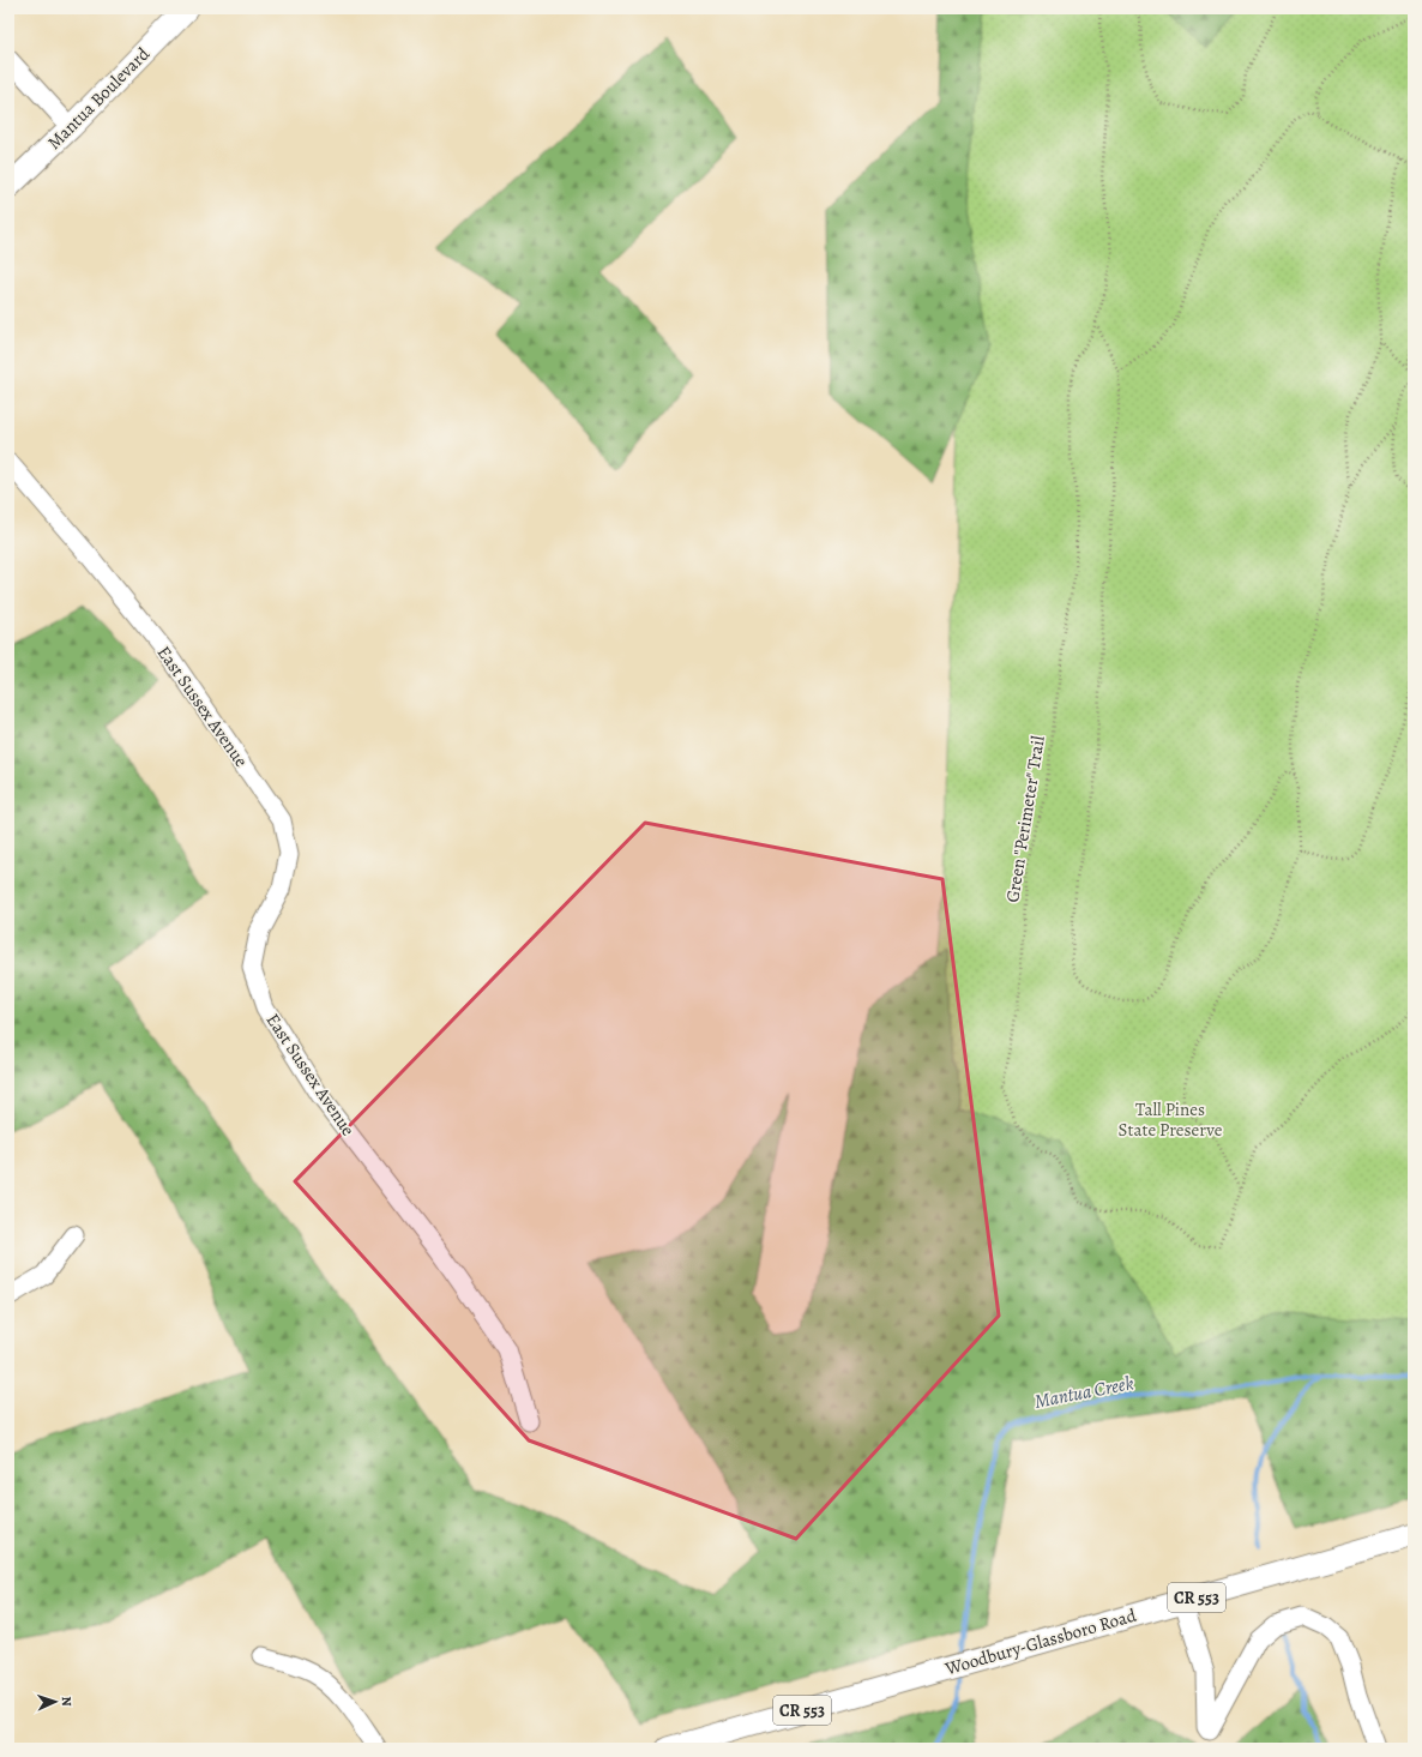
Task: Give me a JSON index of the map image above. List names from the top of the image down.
{
  "streets": {
    "main road": ["Mantua Boulevard", "CR 553", "Woodbury-Glassboro Road"],
    "street": ["East Sussex Avenue"],
    "path": ["Green \"Perimeter\" Trail"]
  },
  "water": ["Mantua Creek"],
  "parks": ["Tall Pines State Preserve"],
  "north": "right"
}
